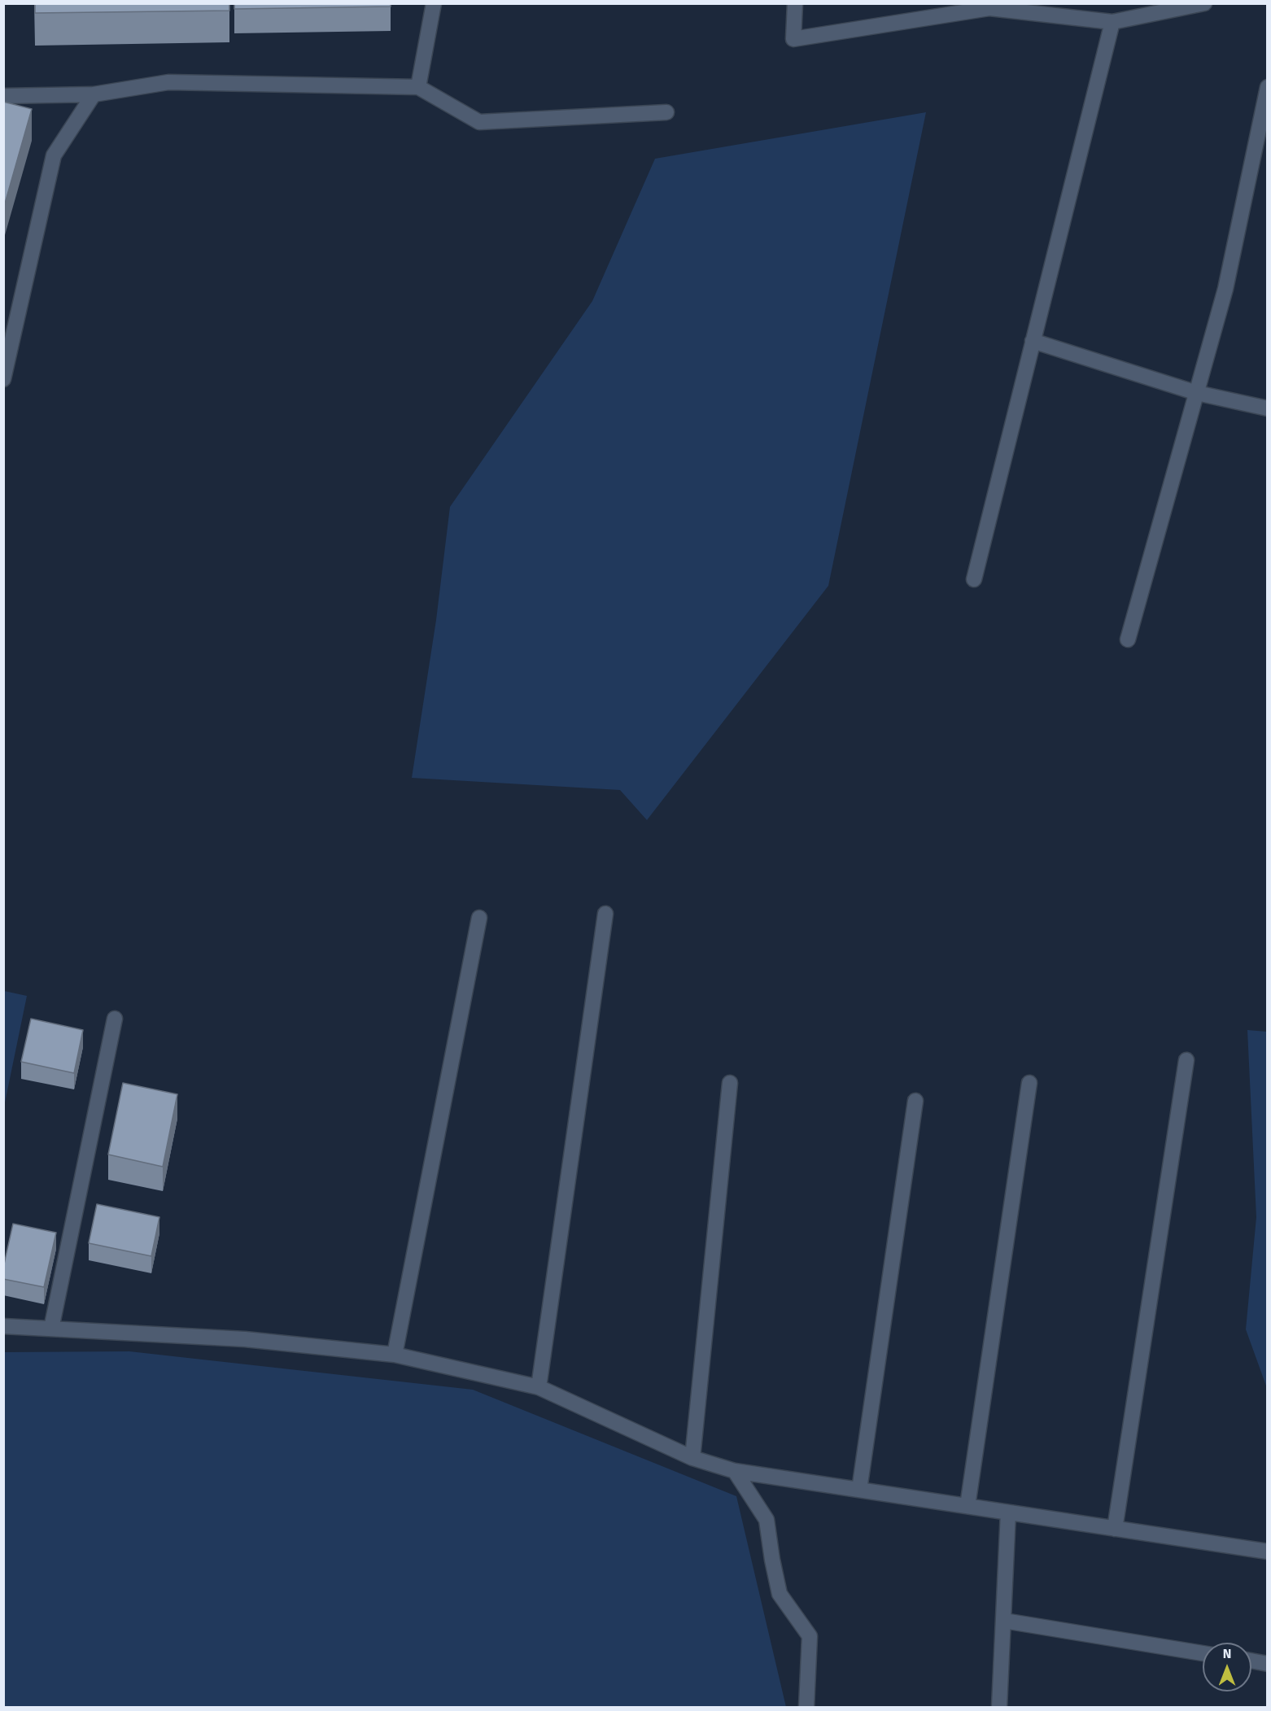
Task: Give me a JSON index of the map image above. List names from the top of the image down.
{
  "north": "top"
}
